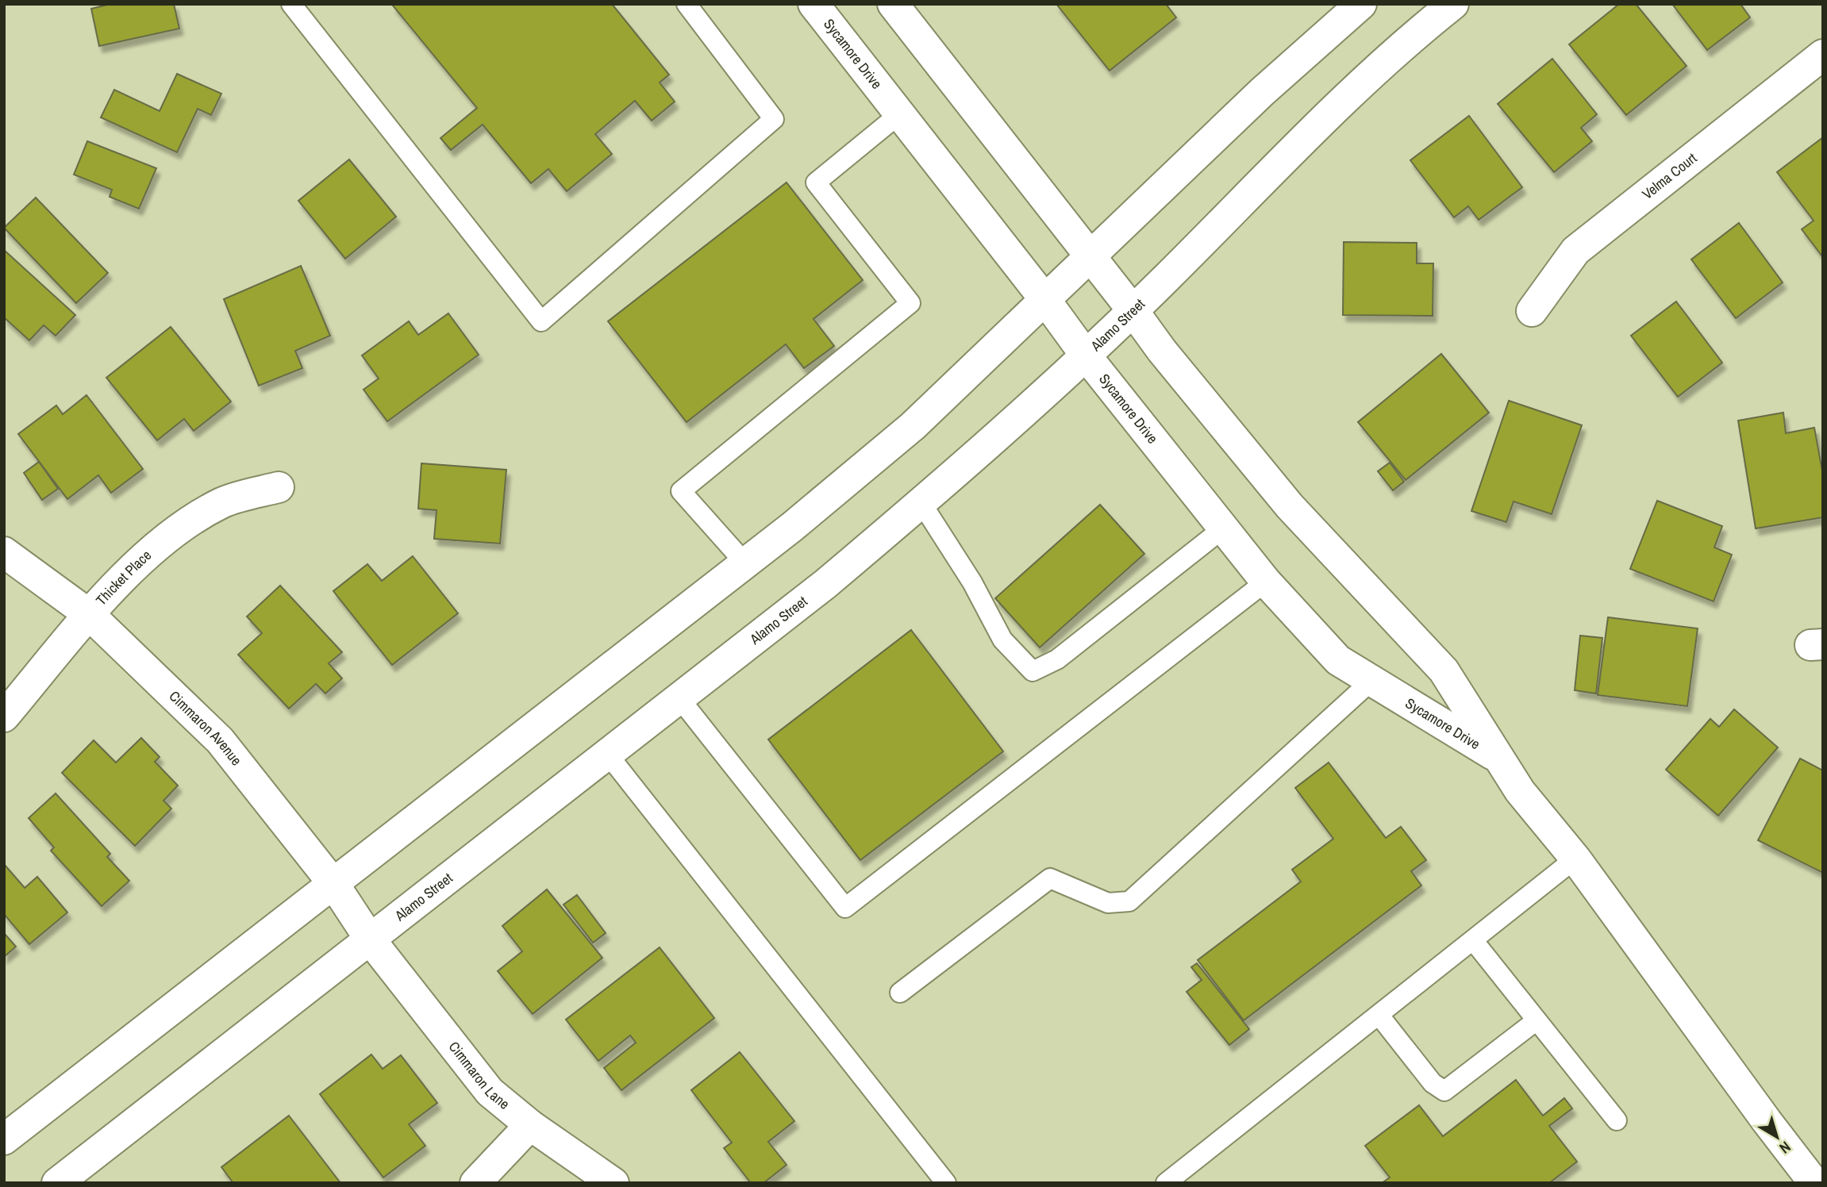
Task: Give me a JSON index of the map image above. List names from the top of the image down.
{
  "streets": {
    "main road": [
      "Sycamore Drive",
      "Velma Court",
      "Alamo Street",
      "Thicket Place",
      "Cimmaron Avenue",
      "Cimmaron Lane"
    ]
  },
  "crossings": [
    ["Sycamore Drive", "Alamo Street"],
    ["Alamo Street", "Cimmaron Avenue"],
    ["Alamo Street", "Cimmaron Lane"],
    ["Thicket Place", "Cimmaron Avenue"],
    ["Cimmaron Avenue", "Cimmaron Lane"]
  ],
  "north": "bottom right"
}
